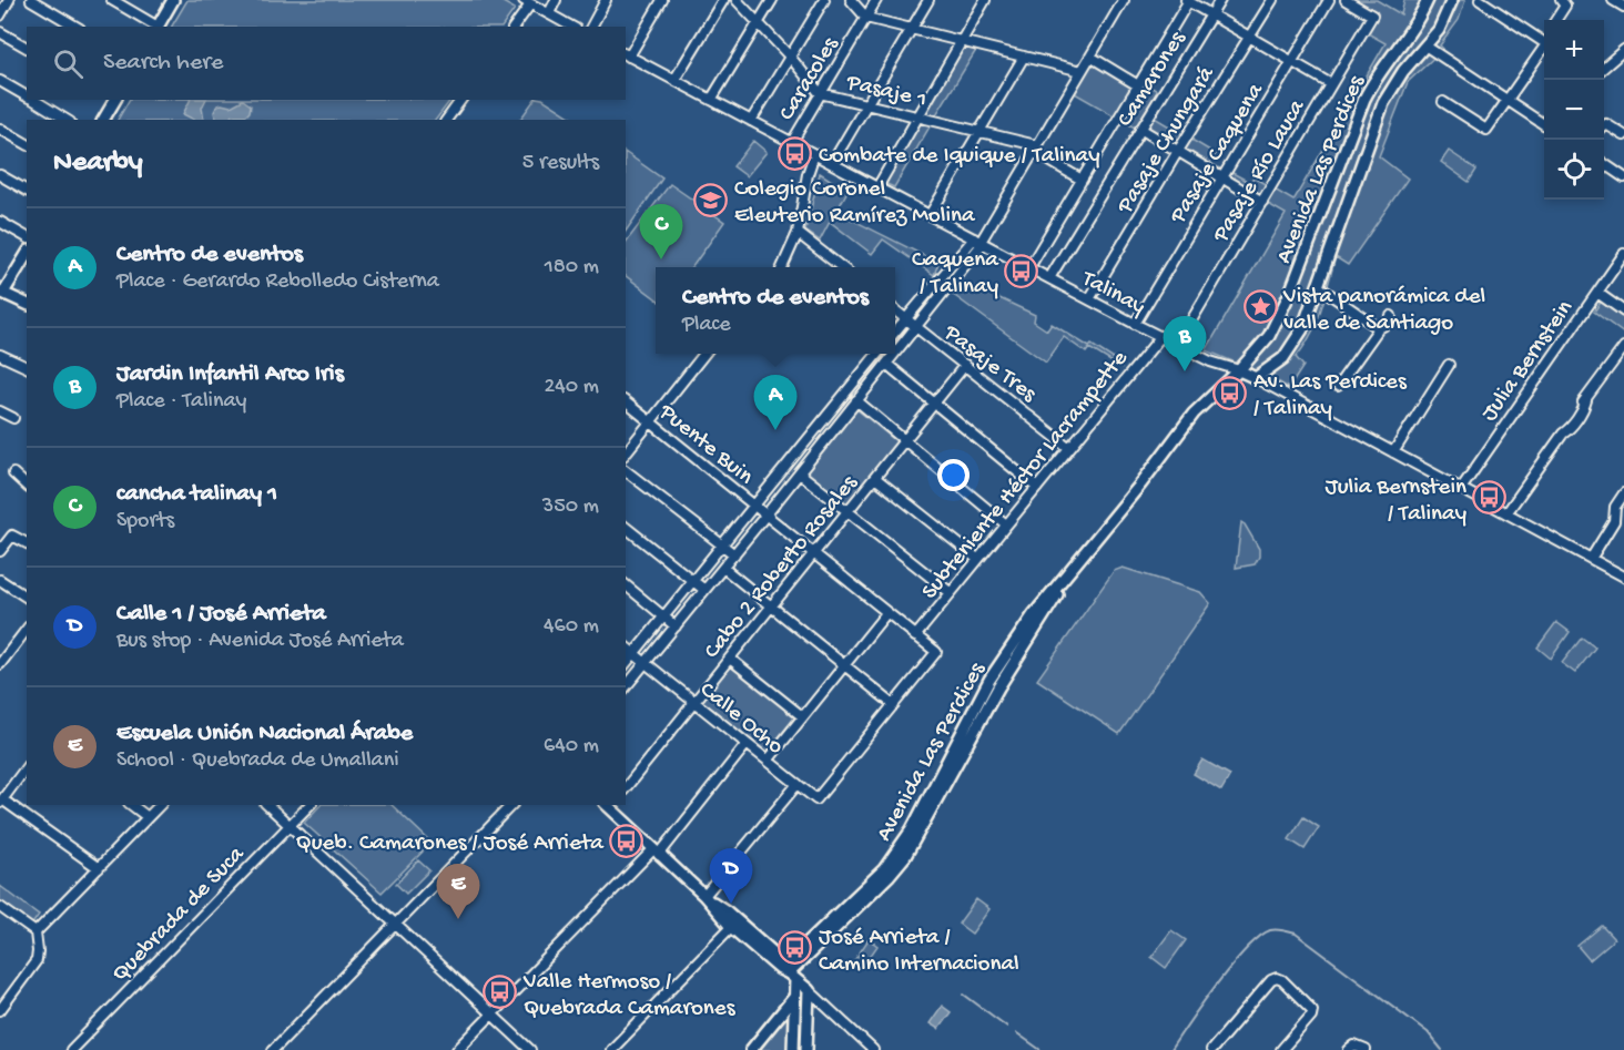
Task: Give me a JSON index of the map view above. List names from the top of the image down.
{
  "streets": {
    "main road": ["Avenida Las Perdices", "Talinay"],
    "street": [
      "Caracoles",
      "Camarones",
      "Pasaje 1",
      "Pasaje Chungará",
      "Pasaje Caquena",
      "Pasaje Río Lauca",
      "Julia Bernstein",
      "Pasaje Tres",
      "Puente Buin",
      "Subteniente Héctor Lacrampette",
      "Cabo 2 Roberto Rosales",
      "Calle Ocho",
      "Quebrada de Suca"
    ]
  },
  "crossings": [
    ["Caracoles", "Pasaje 1"],
    ["Caracoles", "Talinay"],
    ["Camarones", "Talinay"],
    ["Pasaje Chungará", "Talinay"],
    ["Pasaje Caquena", "Talinay"],
    ["Avenida Las Perdices", "Talinay"],
    ["Pasaje Río Lauca", "Talinay"],
    ["Talinay", "Julia Bernstein"],
    ["Talinay", "Subteniente Héctor Lacrampette"],
    ["Pasaje Tres", "Subteniente Héctor Lacrampette"],
    ["Pasaje Tres", "Cabo 2 Roberto Rosales"],
    ["Puente Buin", "Subteniente Héctor Lacrampette"],
    ["Puente Buin", "Cabo 2 Roberto Rosales"],
    ["Puente Buin", "Calle Ocho"],
    ["Cabo 2 Roberto Rosales", "Calle Ocho"]
  ],
  "places": {
    "bus stop": [
      "Combate de Iquique / Talinay",
      "Caquena / Talinay",
      "Av. Las Perdices / Talinay",
      "Julia Bernstein / Talinay",
      "Queb. Camarones / José Arrieta",
      "José Arrieta / Camino Internacional",
      "Valle Hermoso / Quebrada Camarones"
    ],
    "school or university": ["Colegio Coronel Eleuterio Ramírez Molina"],
    "place": ["Vista panorámica del valle de Santiago"]
  },
  "page": {
    "map_buttons": ["+", "−"],
    "search": "Search here",
    "heading": ["Nearby", "5 results"],
    "pins": [
      "C",
      "B",
      "A",
      "D",
      "E"
    ],
    "list": [
      {
        "mark": "A",
        "name": "Centro de eventos",
        "note": "Place · Gerardo Rebolledo Cisterna",
        "value": "180 m"
      },
      {
        "mark": "B",
        "name": "Jardin Infantil Arco Iris",
        "note": "Place · Talinay",
        "value": "240 m"
      },
      {
        "mark": "C",
        "name": "cancha talinay 1",
        "note": "Sports",
        "value": "350 m"
      },
      {
        "mark": "D",
        "name": "Calle 1 / José Arrieta",
        "note": "Bus stop · Avenida José Arrieta",
        "value": "460 m"
      },
      {
        "mark": "E",
        "name": "Escuela Unión Nacional Árabe",
        "note": "School · Quebrada de Umallani",
        "value": "640 m"
      }
    ],
    "popup": ["Centro de eventos", "Place"]
  }
}
